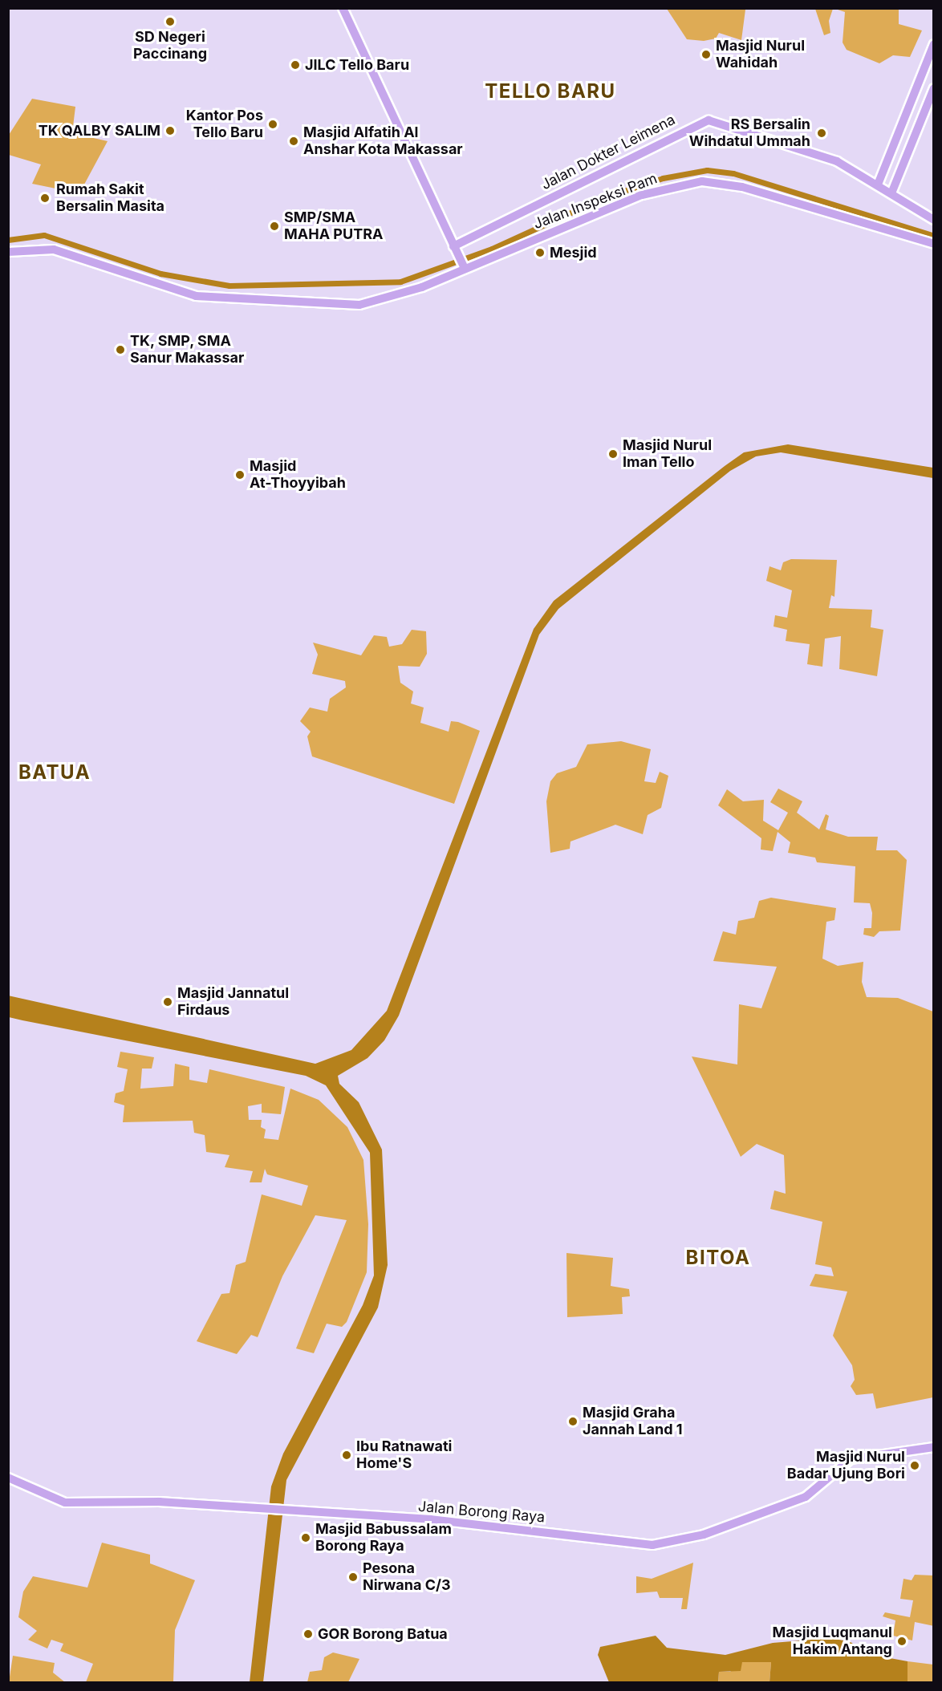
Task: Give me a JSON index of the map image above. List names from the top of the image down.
{
  "streets": {
    "main road": ["Jalan Dokter Leimena", "Jalan Inspeksi Pam", "Jalan Borong Raya"]
  },
  "districts": ["TELLO BARU", "BATUA", "BITOA"],
  "places": [
    "SD Negeri Paccinang",
    "Masjid Nurul Wahidah",
    "JILC Tello Baru",
    "Kantor Pos Tello Baru",
    "TK QALBY SALIM",
    "RS Bersalin Wihdatul Ummah",
    "Masjid Alfatih Al Anshar Kota Makassar",
    "Rumah Sakit Bersalin Masita",
    "SMP/SMA MAHA PUTRA",
    "Mesjid",
    "TK, SMP, SMA Sanur Makassar",
    "Masjid Nurul Iman Tello",
    "Masjid At-Thoyyibah",
    "Masjid Jannatul Firdaus",
    "Masjid Graha Jannah Land 1",
    "Ibu Ratnawati Home'S",
    "Masjid Nurul Badar Ujung Bori",
    "Masjid Babussalam Borong Raya",
    "Pesona Nirwana C/3",
    "GOR Borong Batua",
    "Masjid Luqmanul Hakim Antang"
  ]
}
